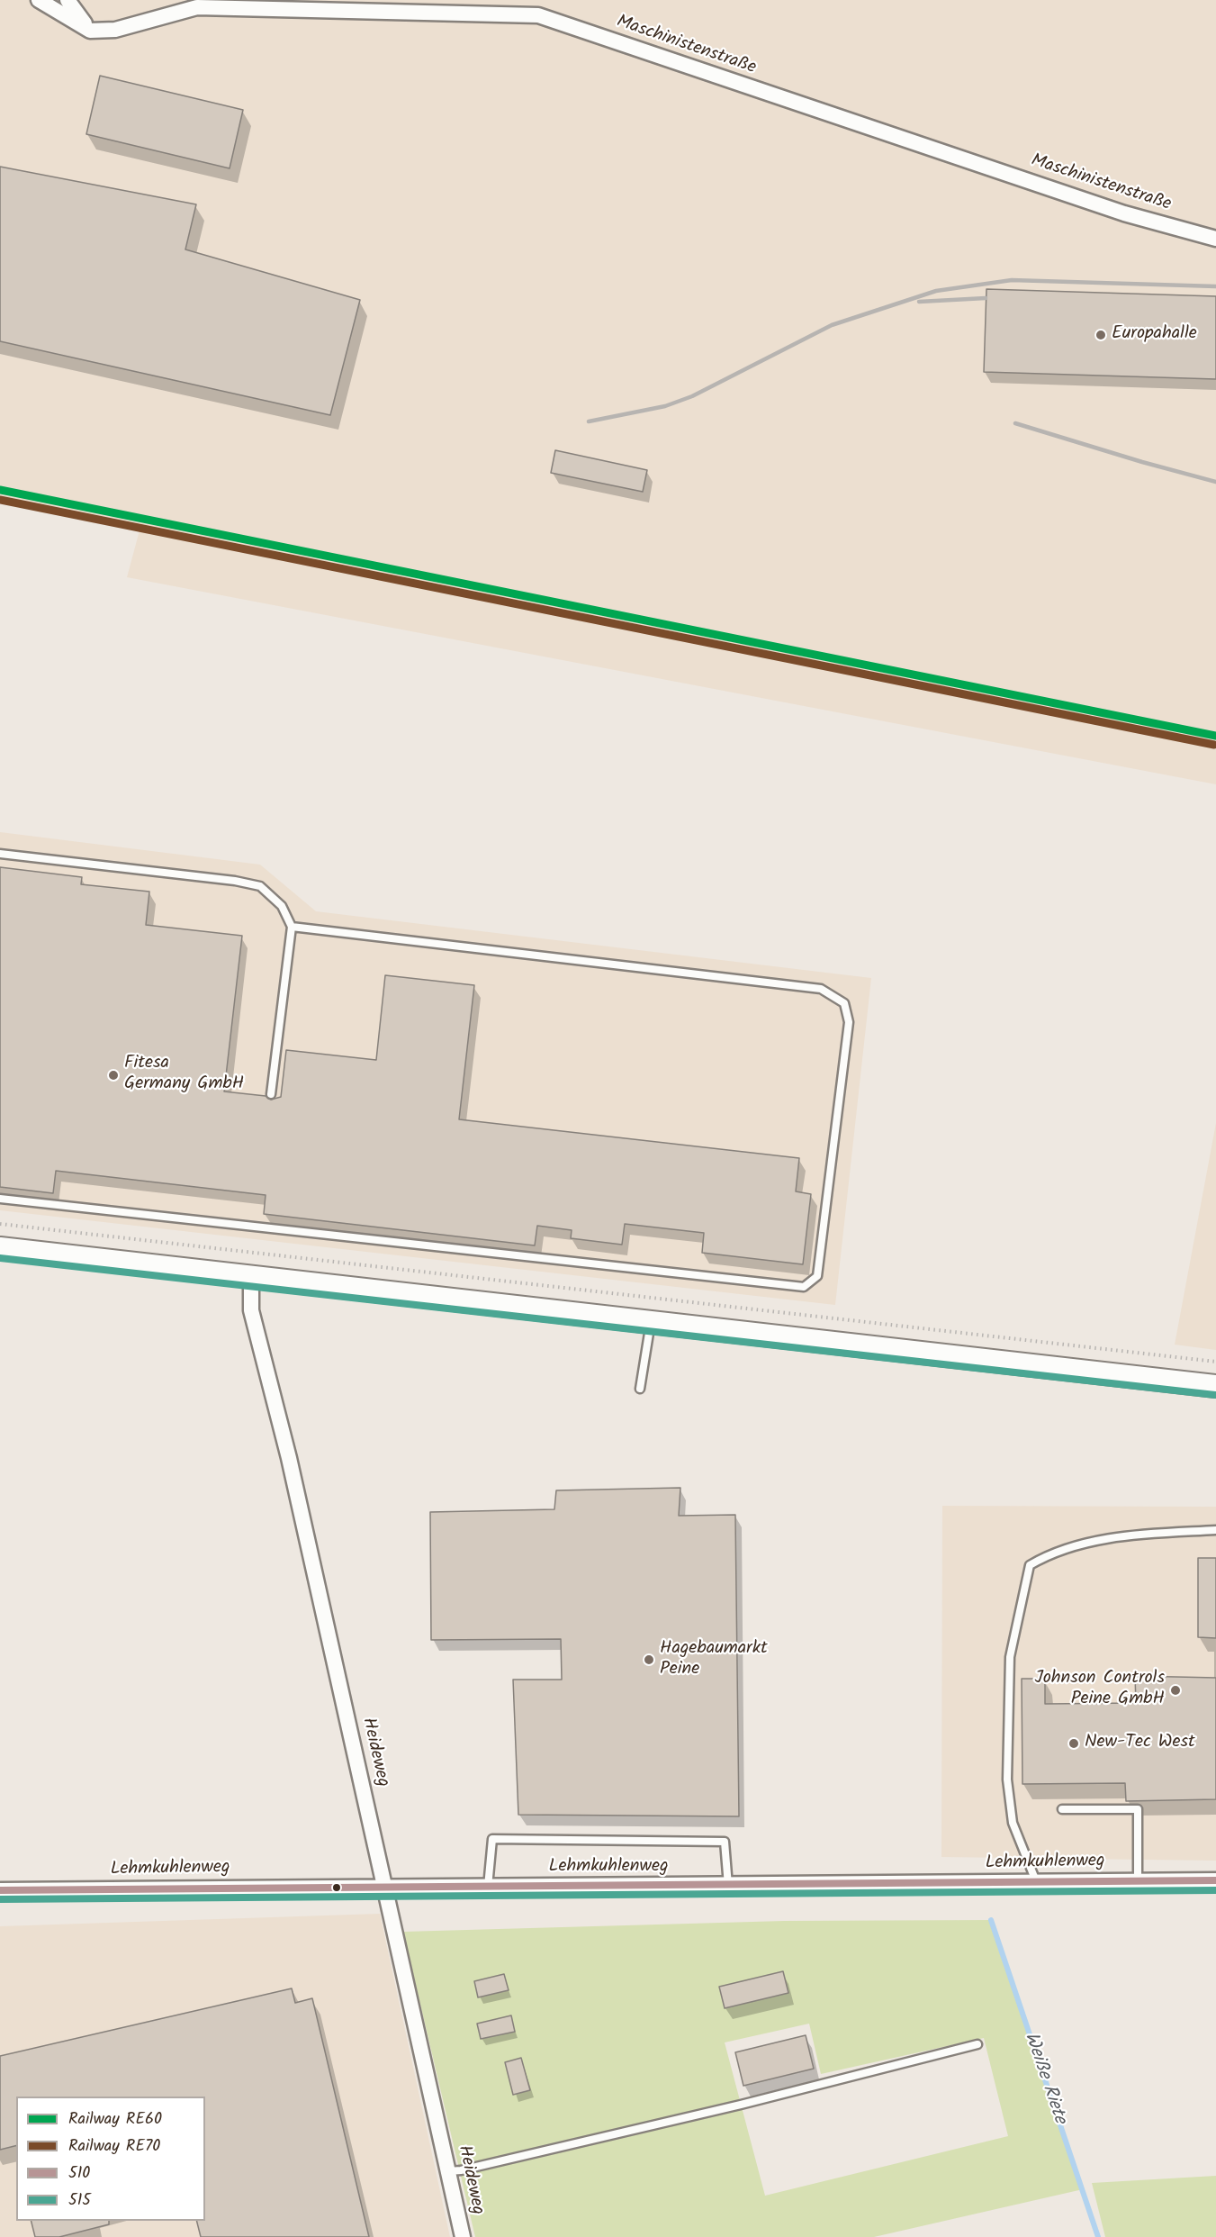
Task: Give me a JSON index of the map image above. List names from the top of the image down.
{
  "streets": {
    "street": ["Maschinistenstraße", "Heideweg", "Lehmkuhlenweg"]
  },
  "crossings": [
    ["Heideweg", "Lehmkuhlenweg"]
  ],
  "water": ["Weiße Riete"],
  "places": [
    "Europahalle",
    "Fitesa Germany GmbH",
    "Hagebaumarkt Peine",
    "Johnson Controls Peine GmbH",
    "New-Tec West"
  ],
  "lines": [
    "rail line RE60",
    "rail line RE70",
    "transit line 515",
    "transit line 510"
  ],
  "legend": [
    "Railway RE60",
    "Railway RE70",
    "510",
    "515"
  ]
}
